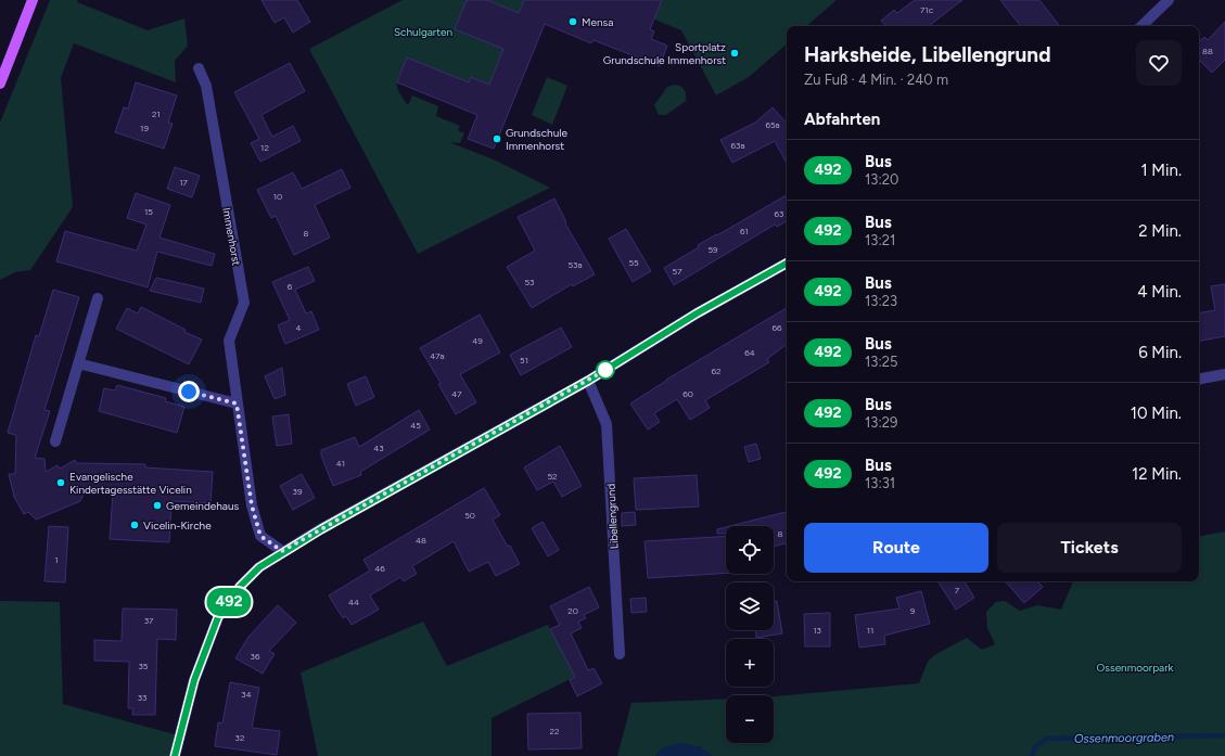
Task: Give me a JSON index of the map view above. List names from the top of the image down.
{
  "streets": {
    "street": ["Immenhorst", "Libellengrund"]
  },
  "water": ["Ossenmoorgraben"],
  "parks": ["Schulgarten", "Ossenmoorpark"],
  "places": [
    "Mensa",
    "Sportplatz Grundschule Immenhorst",
    "Grundschule Immenhorst",
    "Evangelische Kindertagesstätte Vicelin",
    "Gemeindehaus",
    "Vicelin-Kirche"
  ],
  "lines": ["bus line 492"],
  "house_numbers": [
    "71c",
    "88",
    "21",
    "65a",
    "19",
    "63a",
    "12",
    "17",
    "10",
    "15",
    "63",
    "61",
    "8",
    "59",
    "55",
    "53a",
    "57",
    "53",
    "6",
    "4",
    "66",
    "49",
    "64",
    "47a",
    "51",
    "62",
    "47",
    "60",
    "45",
    "43",
    "41",
    "52",
    "39",
    "50",
    "8",
    "48",
    "1",
    "46",
    "7",
    "44",
    "20",
    "9",
    "37",
    "13",
    "11",
    "36",
    "35",
    "34",
    "33",
    "22",
    "32"
  ],
  "page": {
    "on_map": "492",
    "heading": [
      ["Harksheide, Libellengrund", "Zu Fuß · 4 Min. · 240 m"],
      "Abfahrten"
    ],
    "list": [
      {
        "mark": "492",
        "name": "Bus",
        "note": "13:20",
        "value": "1 Min."
      },
      {
        "mark": "492",
        "name": "Bus",
        "note": "13:21",
        "value": "2 Min."
      },
      {
        "mark": "492",
        "name": "Bus",
        "note": "13:23",
        "value": "4 Min."
      },
      {
        "mark": "492",
        "name": "Bus",
        "note": "13:25",
        "value": "6 Min."
      },
      {
        "mark": "492",
        "name": "Bus",
        "note": "13:29",
        "value": "10 Min."
      },
      {
        "mark": "492",
        "name": "Bus",
        "note": "13:31",
        "value": "12 Min."
      }
    ],
    "buttons": ["Route", "Tickets"],
    "map_buttons": ["+", "−"]
  }
}
